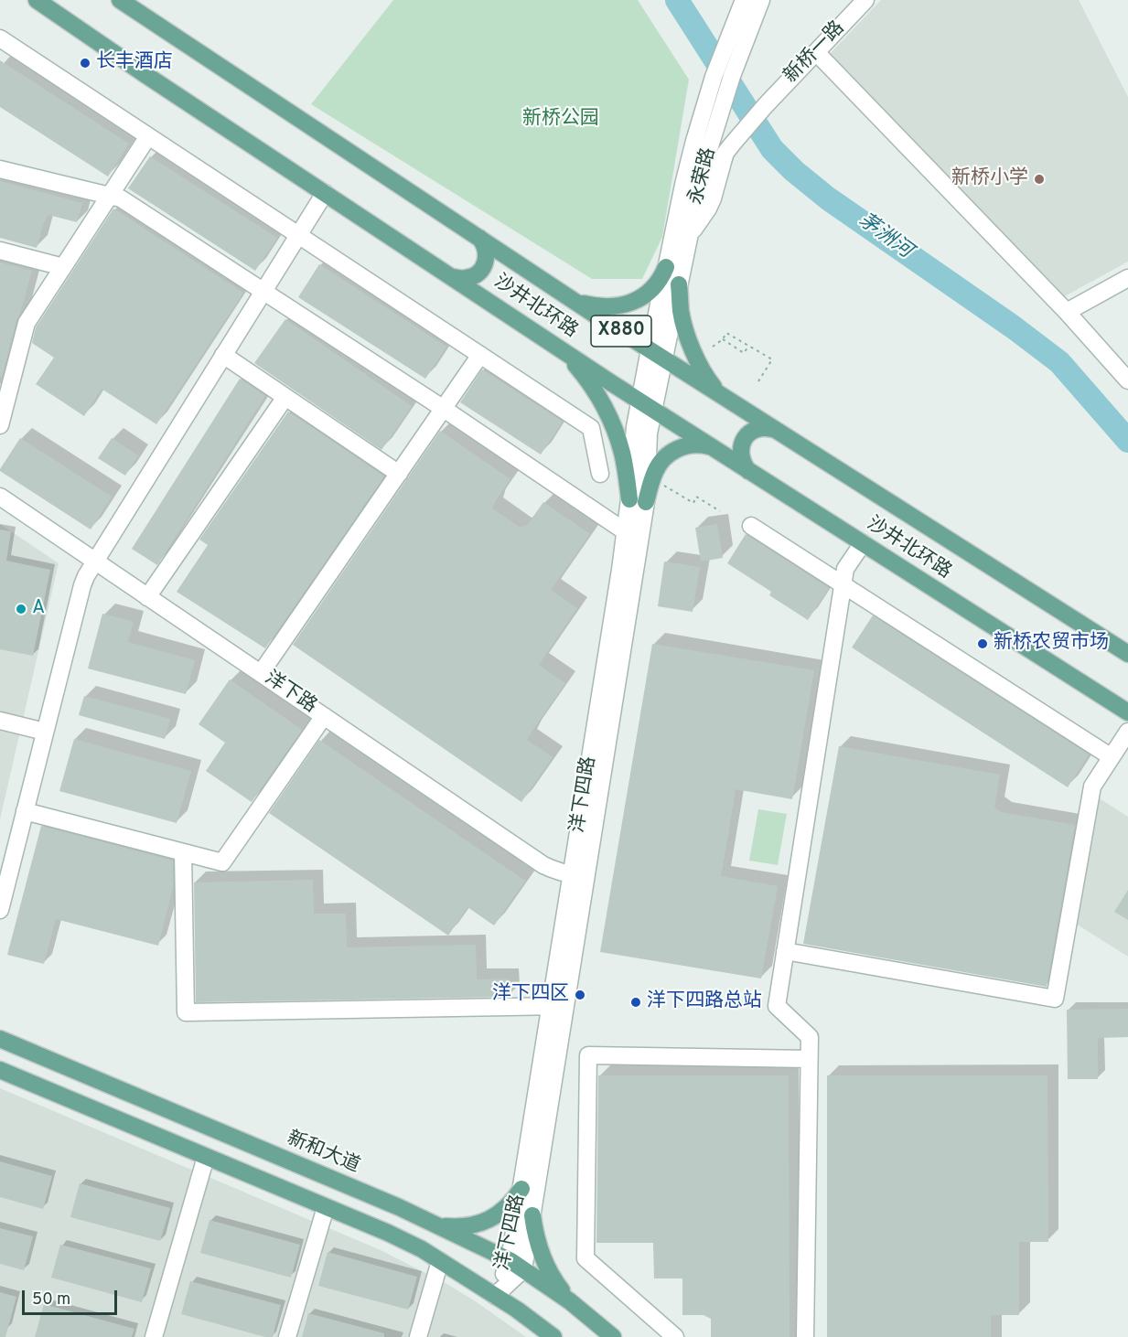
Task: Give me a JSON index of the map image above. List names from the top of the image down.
{
  "streets": {
    "main road": ["沙井北环路", "X880", "新和大道"],
    "street": [
      "新桥一路",
      "永荣路",
      "洋下路",
      "洋下四路"
    ]
  },
  "crossings": [
    ["新桥一路", "永荣路"],
    ["永荣路", "沙井北环路"],
    ["永荣路", "洋下四路"],
    ["沙井北环路", "洋下四路"],
    ["洋下路", "洋下四路"],
    ["洋下四路", "新和大道"]
  ],
  "water": ["茅洲河"],
  "parks": ["新桥公园"],
  "places": [
    "长丰酒店",
    "新桥小学",
    "A",
    "新桥农贸市场",
    "洋下四区",
    "洋下四路总站"
  ],
  "scale_bar": "50 m"
}
